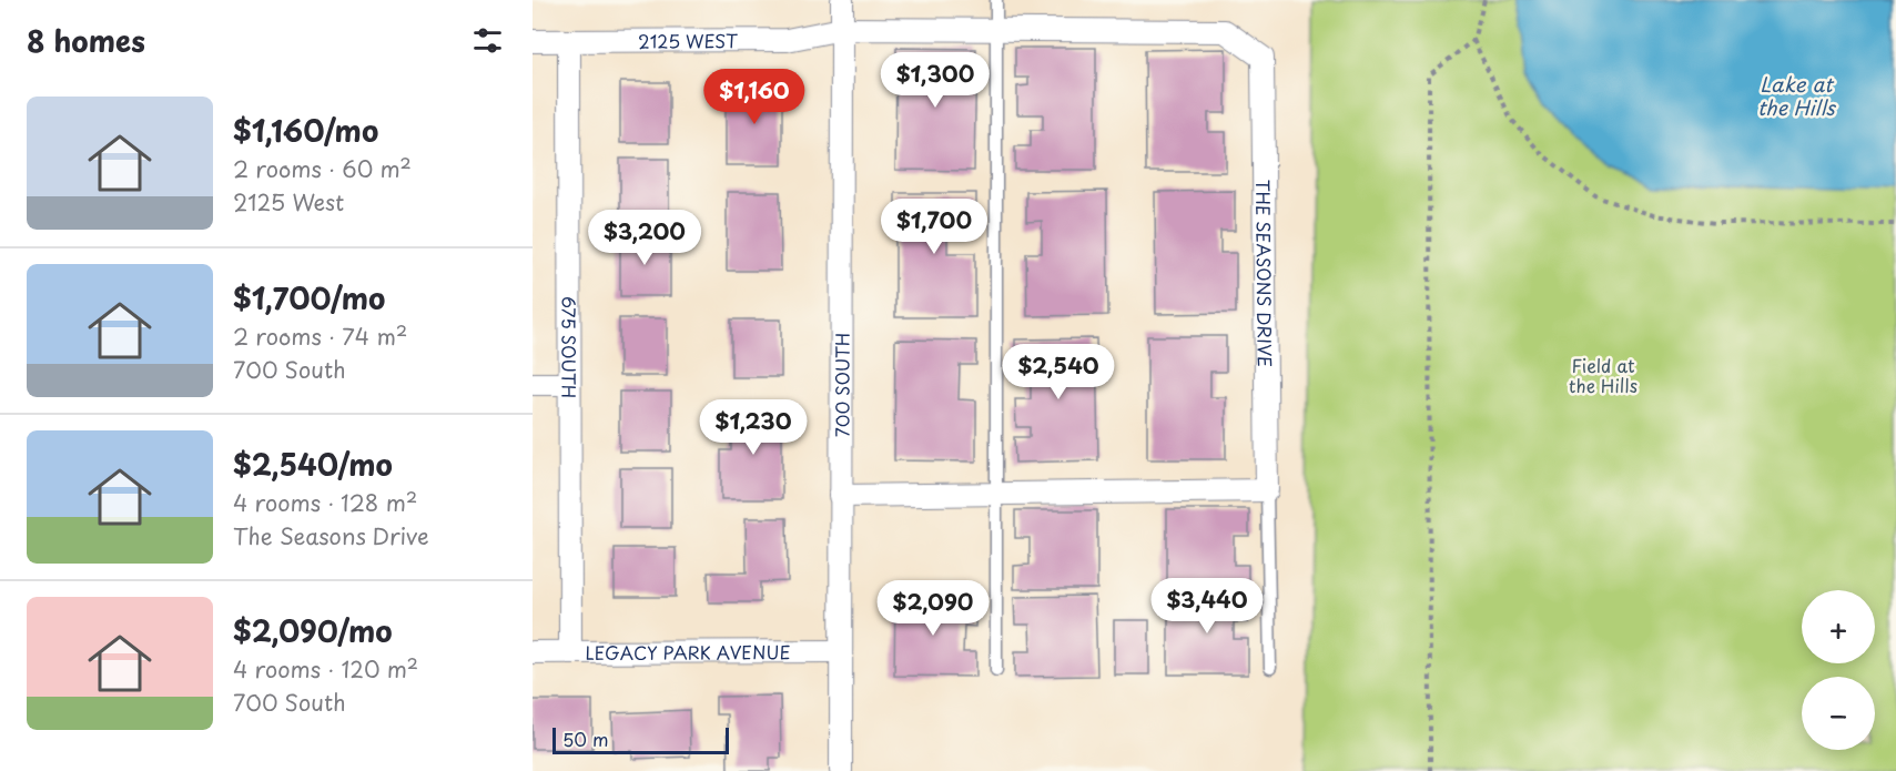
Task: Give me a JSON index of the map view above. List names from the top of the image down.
{
  "streets": {
    "street": [
      "2125 WEST",
      "THE SEASONS DRIVE",
      "675 SOUTH",
      "700 SOUTH",
      "LEGACY PARK AVENUE"
    ]
  },
  "crossings": [
    ["2125 WEST", "THE SEASONS DRIVE"],
    ["2125 WEST", "675 SOUTH"],
    ["2125 WEST", "700 SOUTH"],
    ["THE SEASONS DRIVE", "700 SOUTH"],
    ["675 SOUTH", "LEGACY PARK AVENUE"],
    ["700 SOUTH", "LEGACY PARK AVENUE"]
  ],
  "water": ["Lake at the Hills"],
  "parks": ["Field at the Hills"],
  "scale_bar": "50 m",
  "page": {
    "heading": "8 homes",
    "price": [
      "$1,300",
      "$1,160",
      "$1,700",
      "$3,200",
      "$2,540",
      "$1,230",
      "$3,440",
      "$2,090"
    ],
    "list": [
      {
        "name": "$1,160/mo",
        "note": "2 rooms · 60 m² · 2125 West"
      },
      {
        "name": "$1,700/mo",
        "note": "2 rooms · 74 m² · 700 South"
      },
      {
        "name": "$2,540/mo",
        "note": "4 rooms · 128 m² · The Seasons Drive"
      },
      {
        "name": "$2,090/mo",
        "note": "4 rooms · 120 m² · 700 South"
      }
    ],
    "map_buttons": ["+", "−"],
    "scale": "50 m"
  }
}
